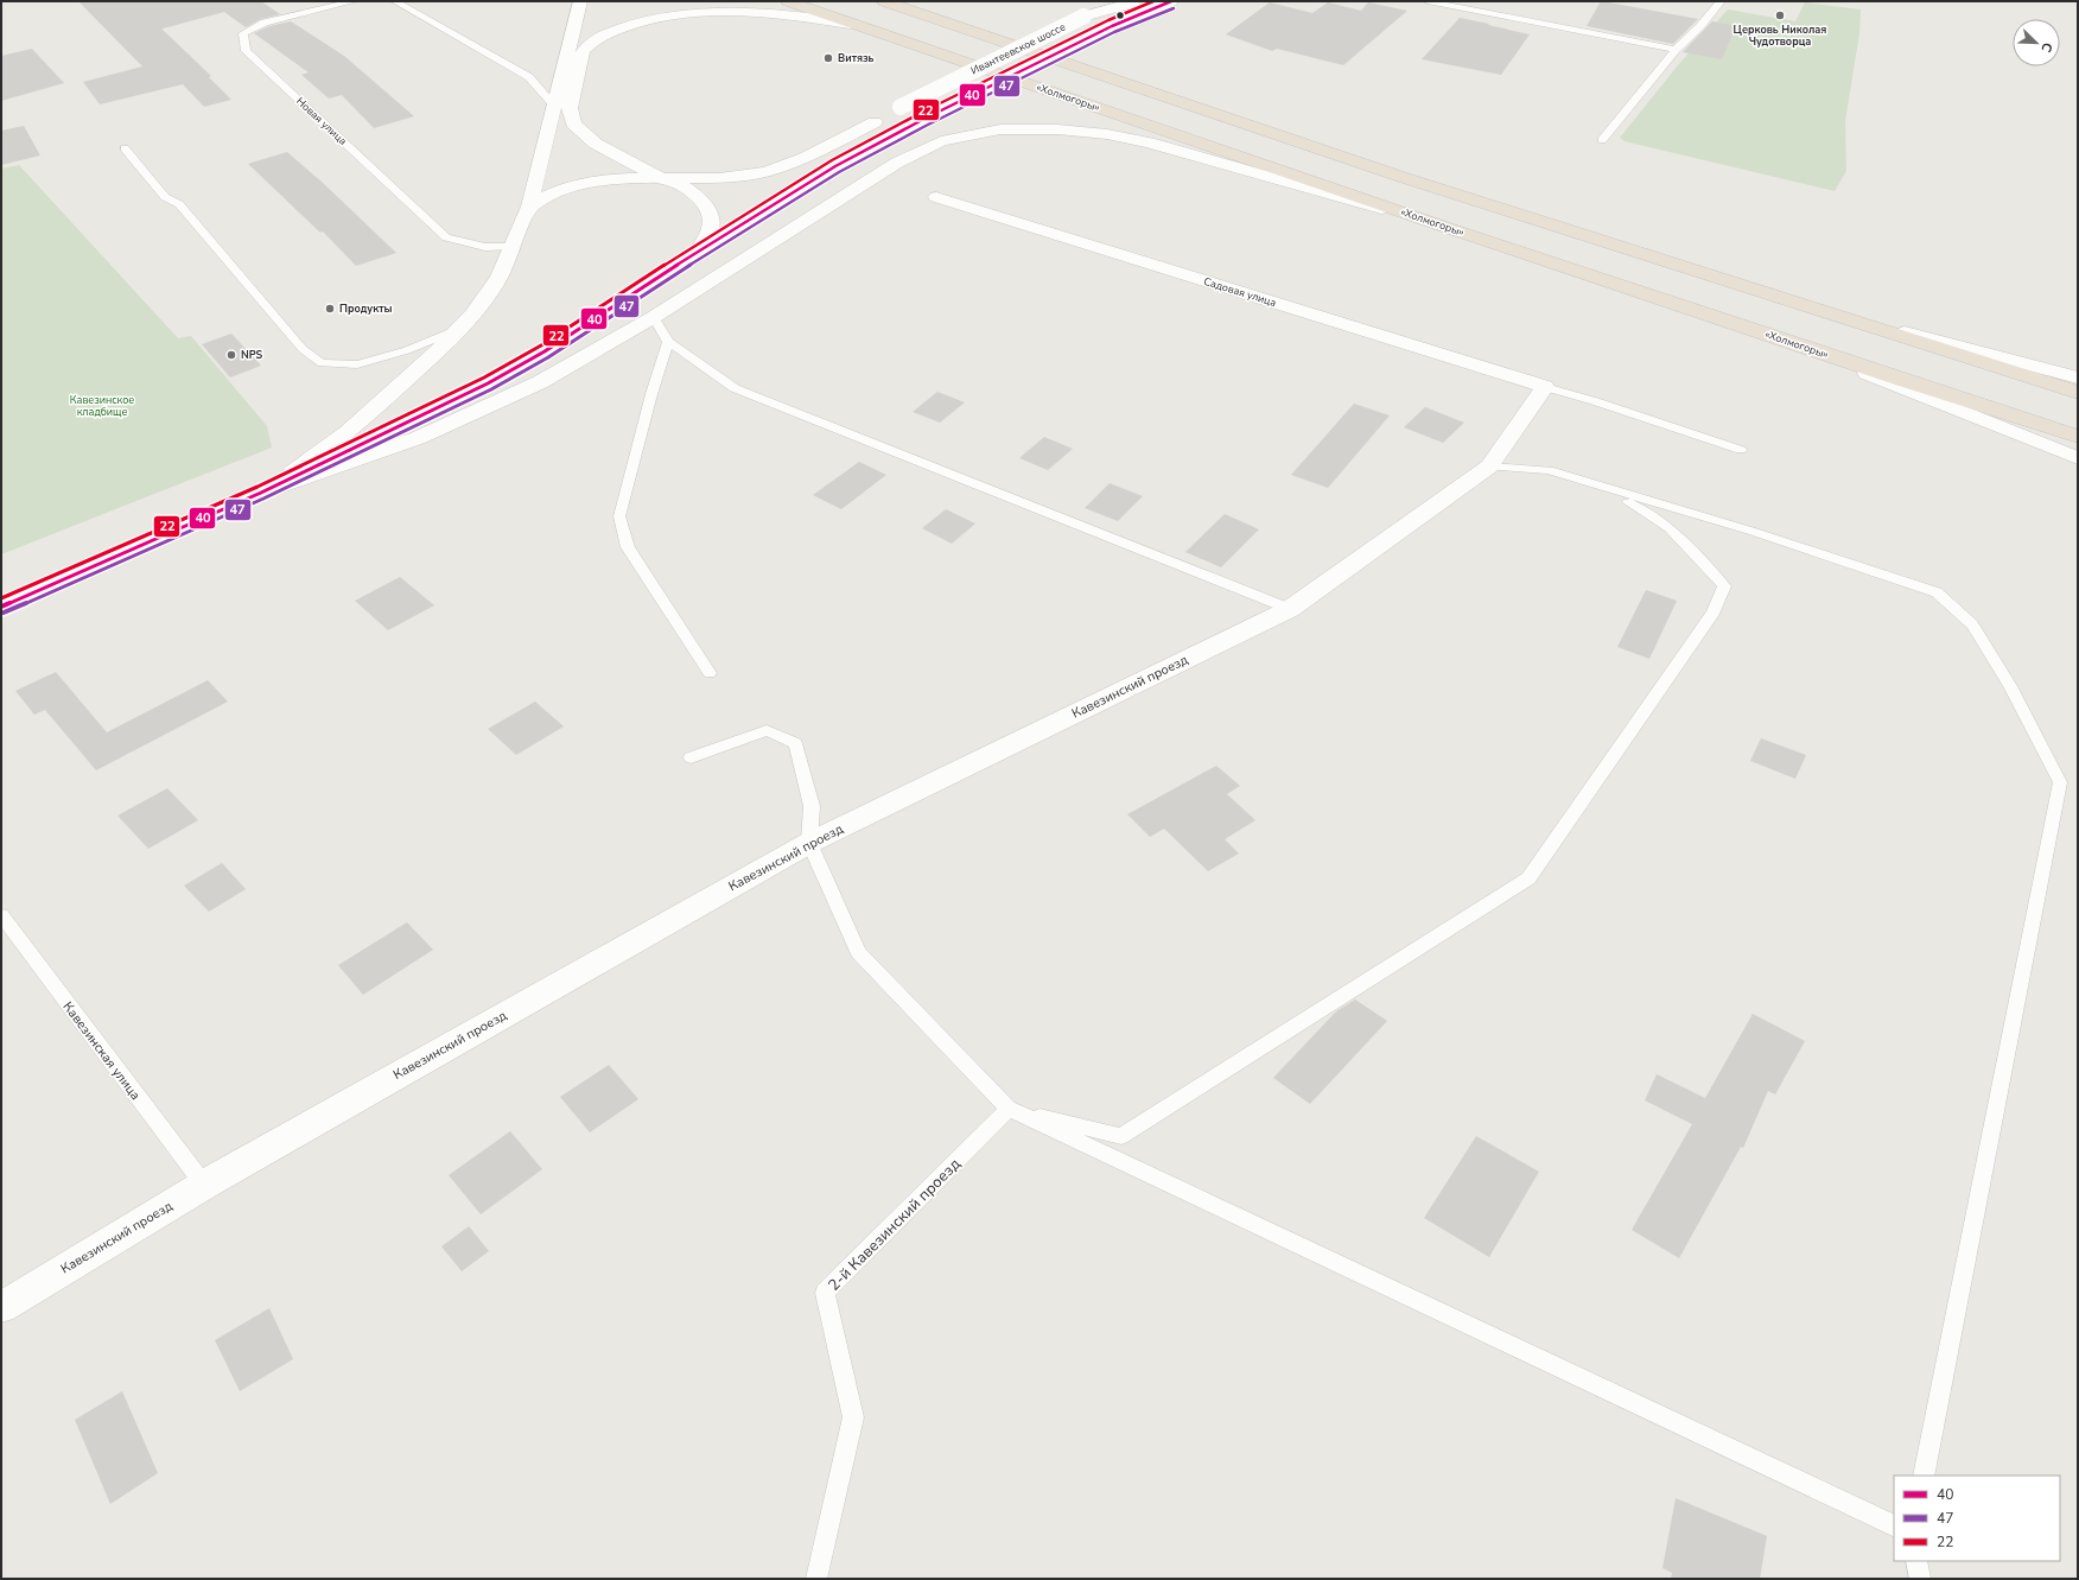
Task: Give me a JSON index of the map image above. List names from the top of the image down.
{
  "streets": {
    "highway": ["«Холмогоры»"],
    "main road": ["Ивантеевское шоссе", "Садовая улица", "Кавезинский проезд"],
    "lane": ["Новая улица", "Кавезинская улица", "2-й Кавезинский проезд"]
  },
  "crossings": [
    ["Садовая улица", "Кавезинский проезд"],
    ["Кавезинский проезд", "Кавезинская улица"]
  ],
  "parks": ["Кавезинское кладбище"],
  "places": [
    "Церковь Николая Чудотворца",
    "Витязь",
    "Продукты",
    "NPS"
  ],
  "lines": ["transit line 40", "transit line 22", "transit line 47"],
  "legend": ["40", "47", "22"],
  "north": "bottom right"
}
